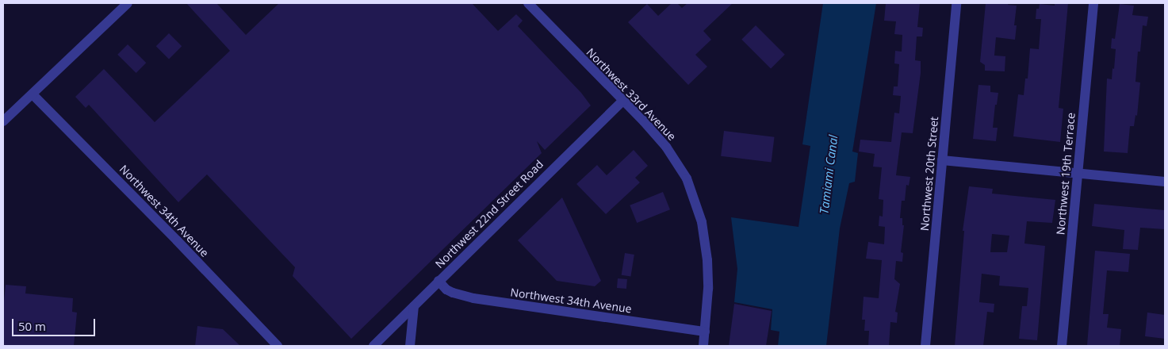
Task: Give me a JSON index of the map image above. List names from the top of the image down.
{
  "streets": {
    "street": [
      "Northwest 33rd Avenue",
      "Northwest 20th Street",
      "Northwest 19th Terrace",
      "Northwest 34th Avenue",
      "Northwest 22nd Street Road"
    ]
  },
  "crossings": [
    ["Northwest 33rd Avenue", "Northwest 34th Avenue"],
    ["Northwest 33rd Avenue", "Northwest 22nd Street Road"],
    ["Northwest 34th Avenue", "Northwest 22nd Street Road"]
  ],
  "water": ["Tamiami Canal"],
  "scale_bar": "50 m"
}
